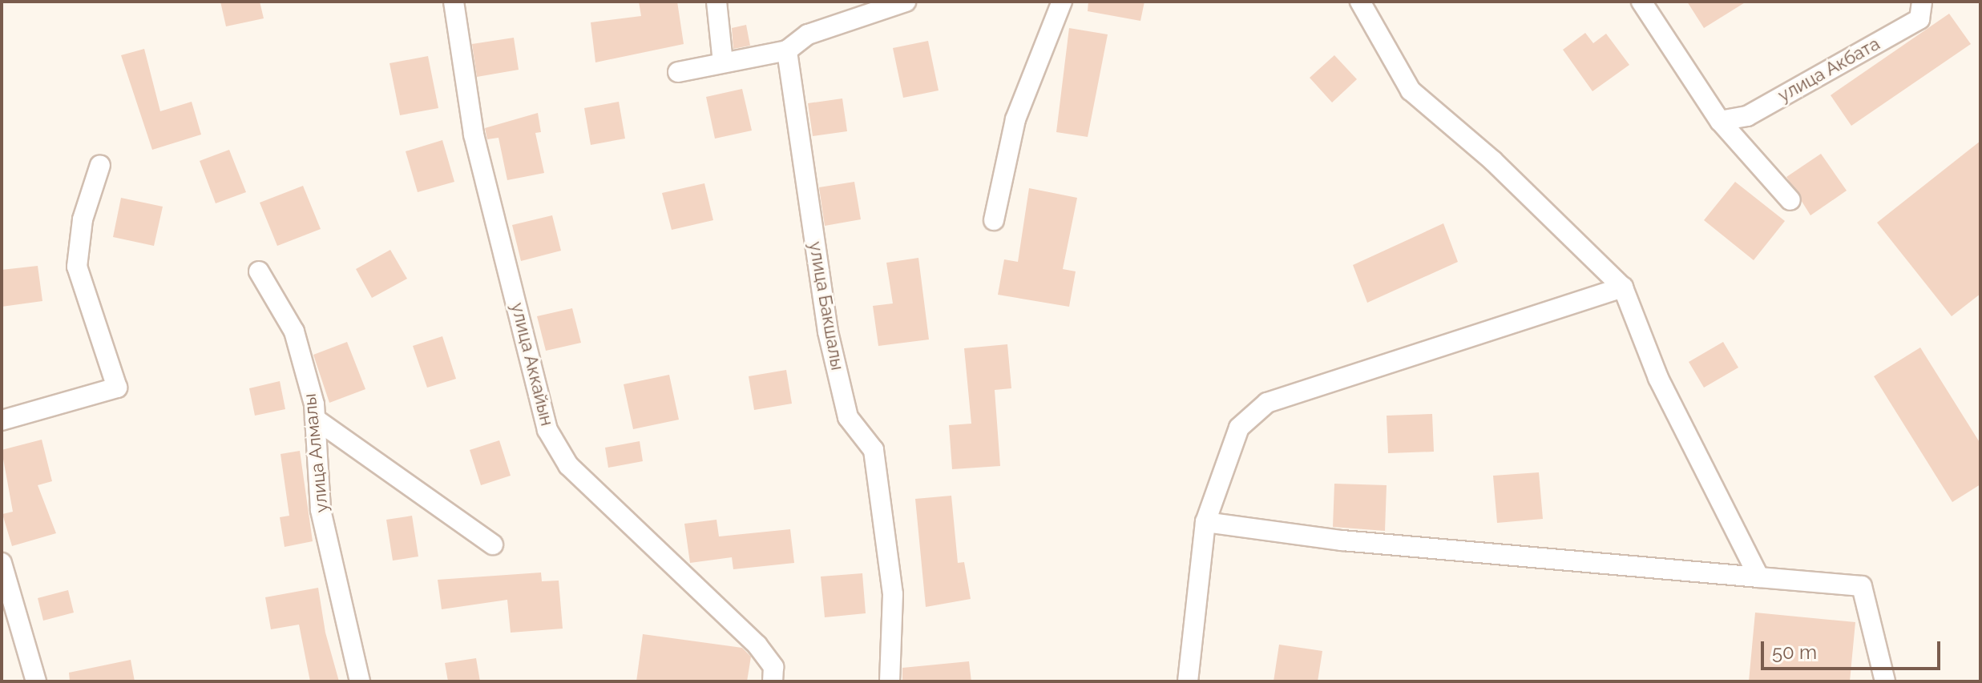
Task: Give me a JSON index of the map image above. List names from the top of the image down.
{
  "streets": {
    "street": [
      "улица Акбата",
      "улица Бакшалы",
      "улица Аккайын",
      "улица Алмалы"
    ]
  },
  "scale_bar": "50 m"
}
